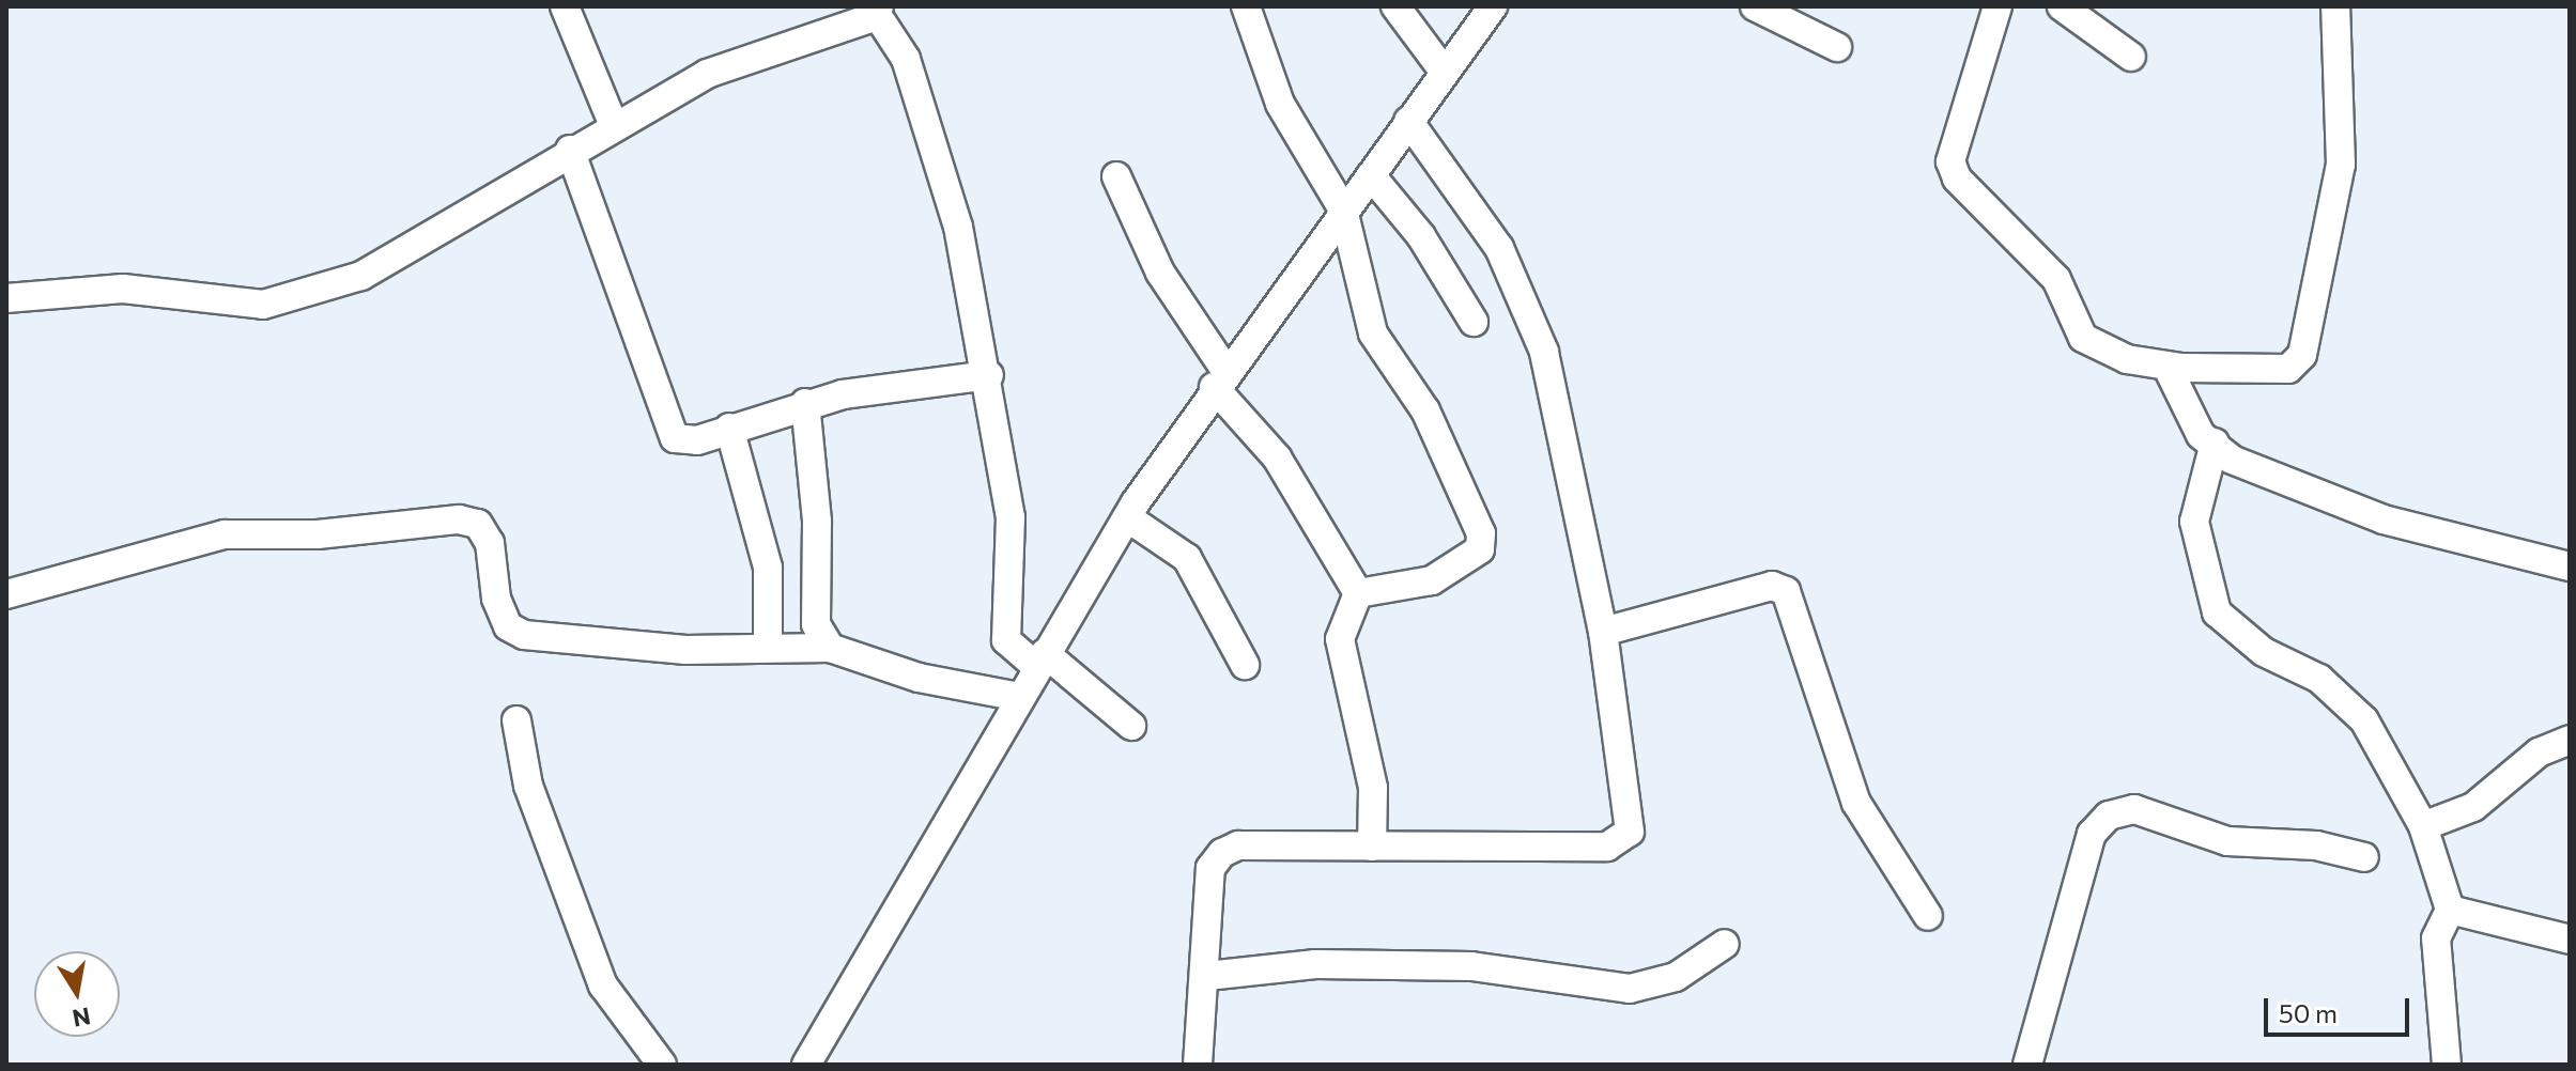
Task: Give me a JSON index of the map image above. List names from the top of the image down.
{
  "scale_bar": "50 m",
  "north": "bottom"
}
